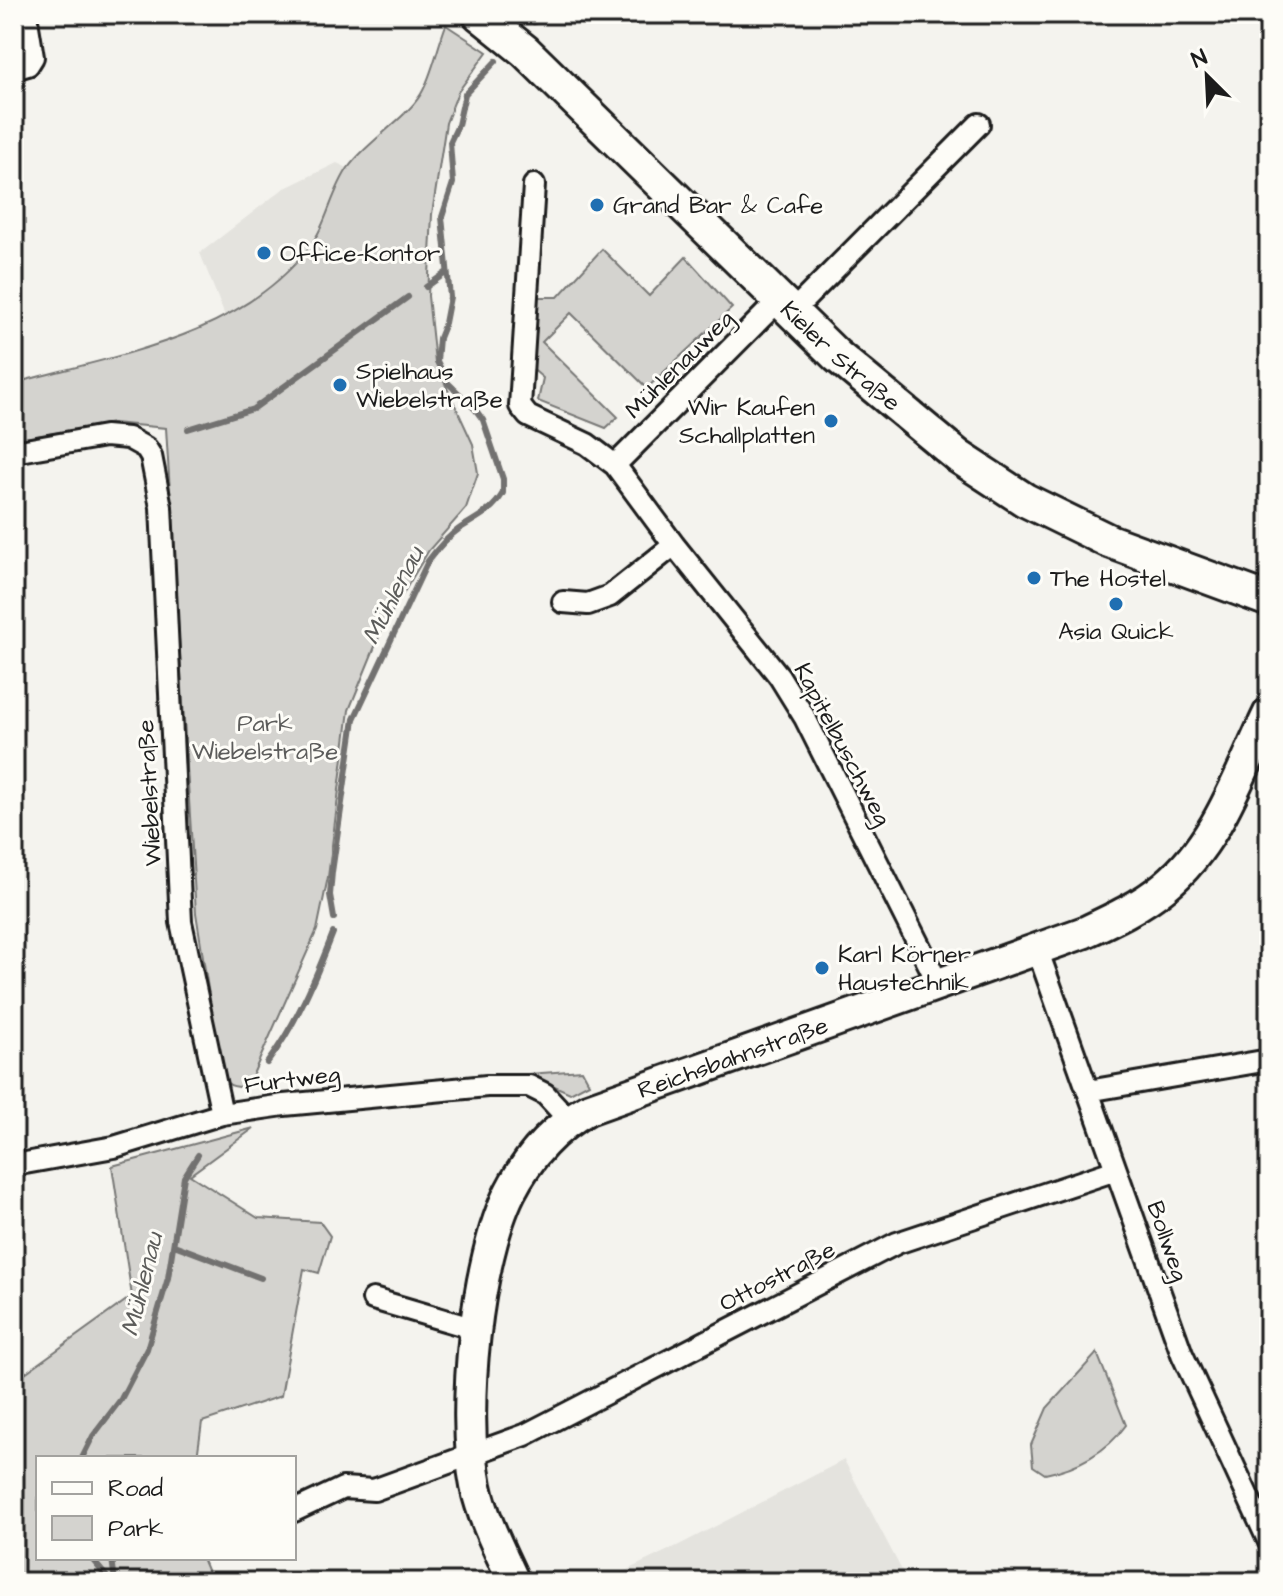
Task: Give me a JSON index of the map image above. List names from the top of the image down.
{
  "streets": {
    "main road": ["Kieler Straße"],
    "street": [
      "Mühlenauweg",
      "Kapitelbuschweg",
      "Wiebelstraße",
      "Reichsbahnstraße",
      "Furtweg",
      "Bollweg",
      "Ottostraße"
    ]
  },
  "crossings": [
    ["Kieler Straße", "Mühlenauweg"],
    ["Mühlenauweg", "Kapitelbuschweg"],
    ["Kapitelbuschweg", "Reichsbahnstraße"],
    ["Wiebelstraße", "Furtweg"],
    ["Reichsbahnstraße", "Furtweg"],
    ["Reichsbahnstraße", "Bollweg"],
    ["Reichsbahnstraße", "Ottostraße"],
    ["Bollweg", "Ottostraße"]
  ],
  "water": ["Mühlenau"],
  "parks": ["Park Wiebelstraße"],
  "places": [
    "Grand Bar & Cafe",
    "Office-Kontor",
    "Spielhaus Wiebelstraße",
    "Wir Kaufen Schallplatten",
    "The Hostel",
    "Asia Quick",
    "Karl Körner Haustechnik"
  ],
  "legend": ["Road", "Park"],
  "north": "top left"
}
